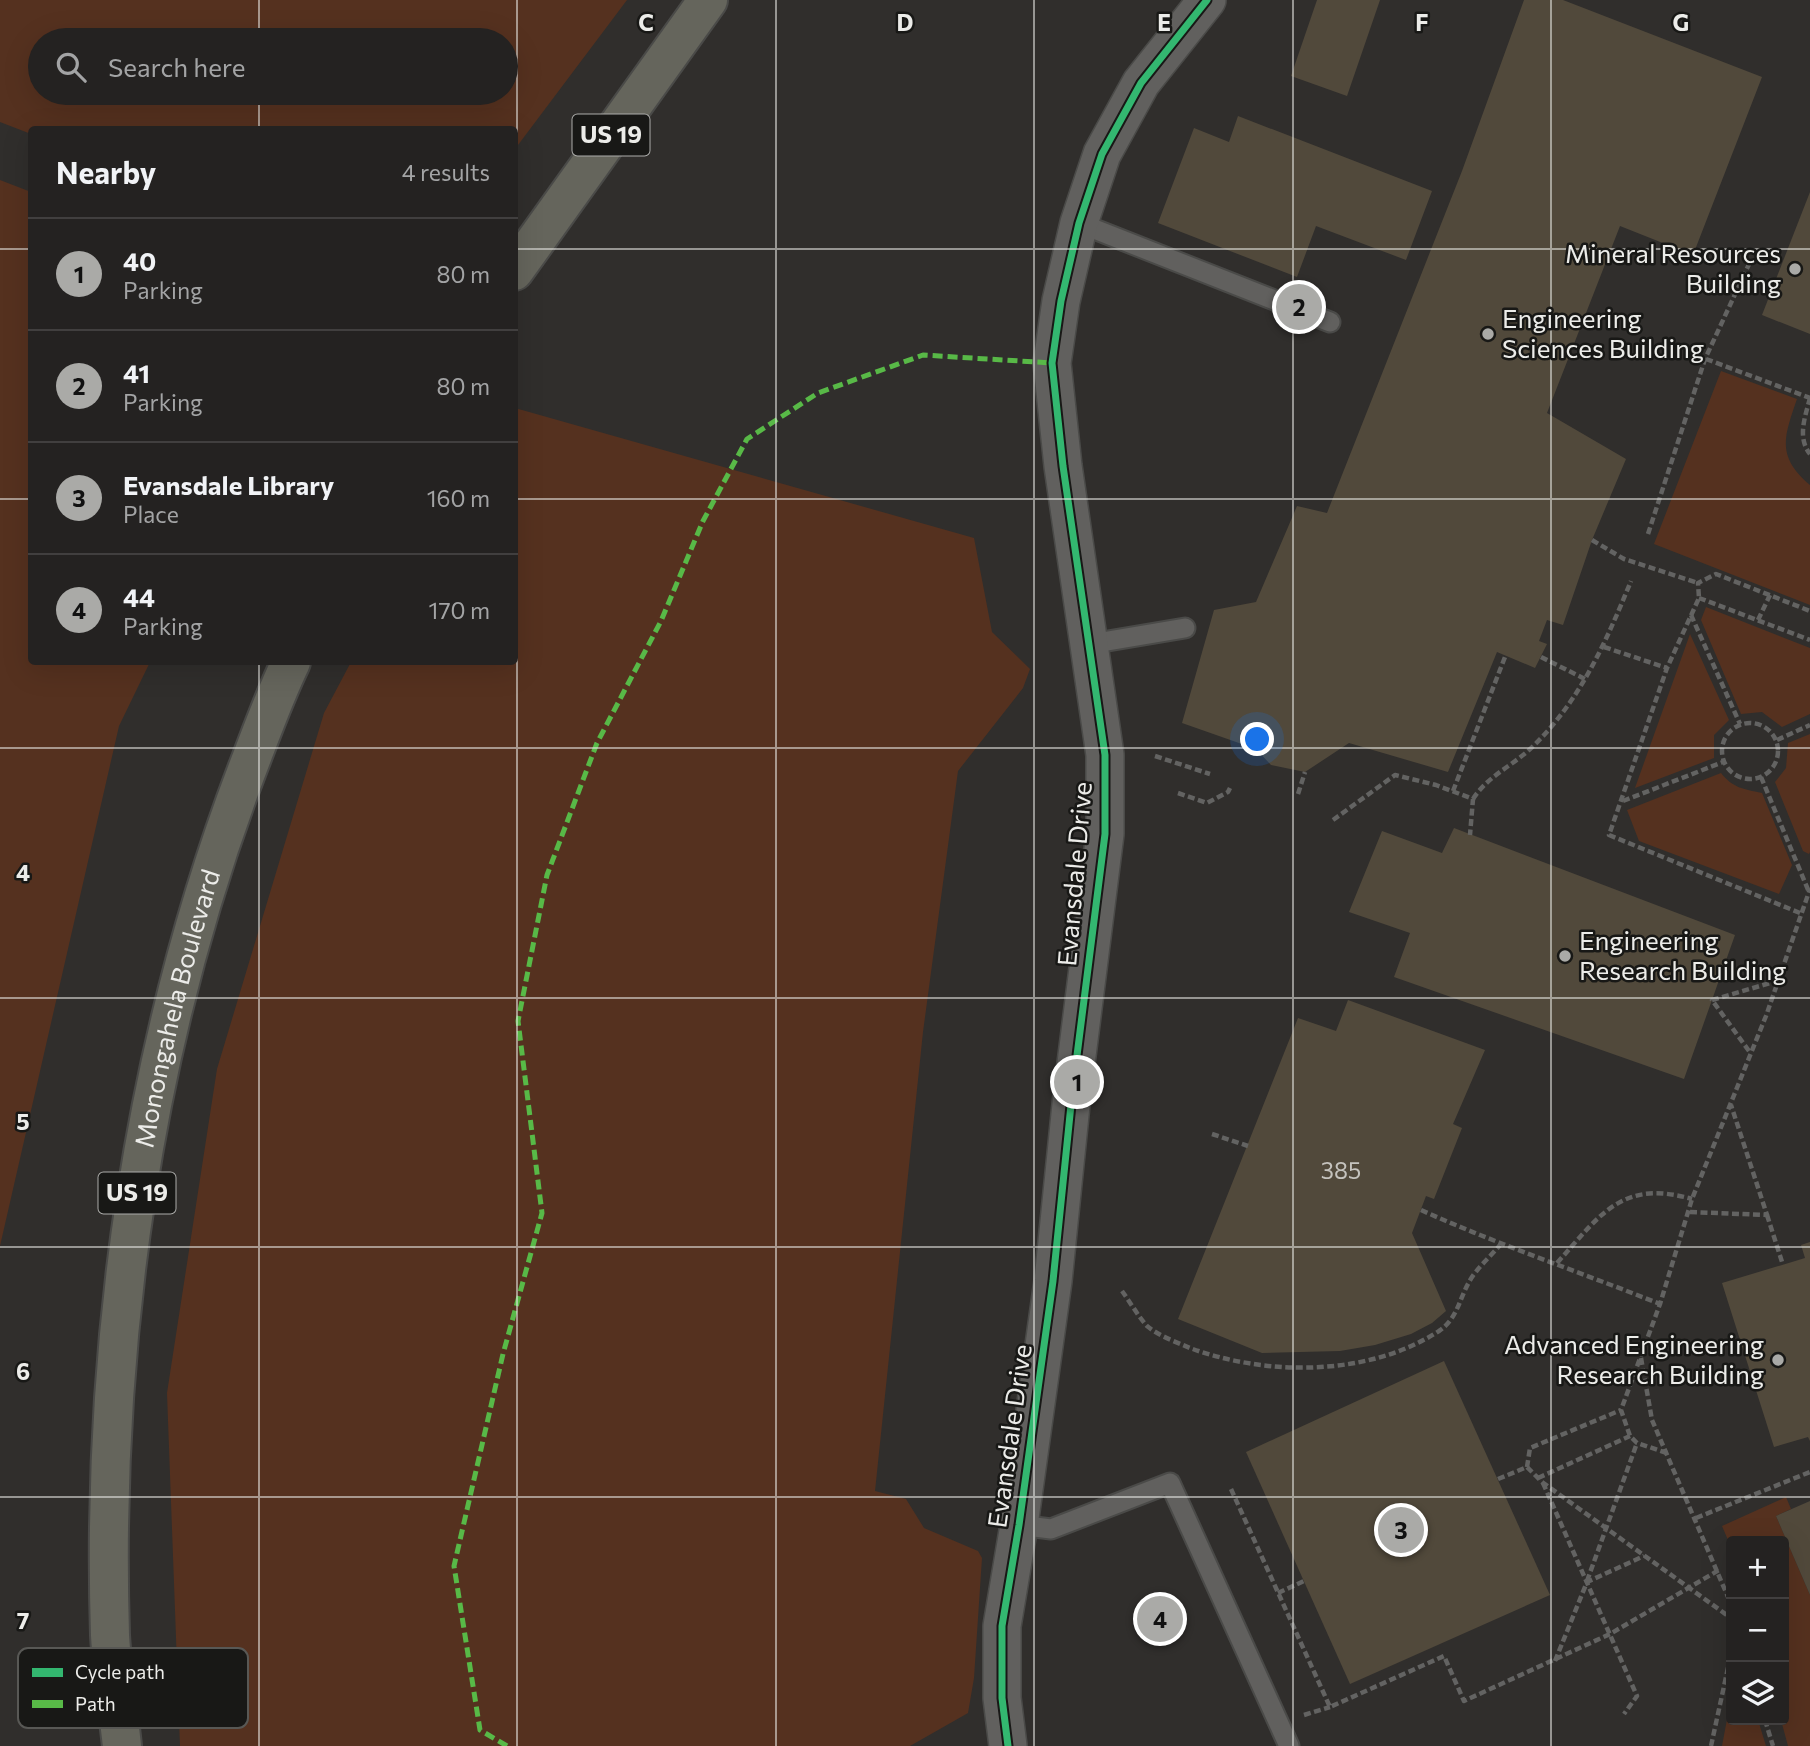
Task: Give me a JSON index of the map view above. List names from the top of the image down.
{
  "streets": {
    "main road": ["US 19", "Monongahela Boulevard"],
    "street": ["Evansdale Drive"]
  },
  "places": [
    "Mineral Resources Building",
    "Engineering Sciences Building",
    "Engineering Research Building",
    "Advanced Engineering Research Building"
  ],
  "house_numbers": ["385"],
  "legend": ["Cycle path", "Path"],
  "page": {
    "search": "Search here",
    "heading": ["Nearby", "4 results"],
    "list": [
      {
        "mark": "1",
        "name": "40",
        "note": "Parking",
        "value": "80 m"
      },
      {
        "mark": "2",
        "name": "41",
        "note": "Parking",
        "value": "80 m"
      },
      {
        "mark": "3",
        "name": "Evansdale Library",
        "note": "Place",
        "value": "160 m"
      },
      {
        "mark": "4",
        "name": "44",
        "note": "Parking",
        "value": "170 m"
      }
    ],
    "pins": [
      "2",
      "1",
      "3",
      "4"
    ],
    "map_buttons": ["+", "−"]
  },
  "grid": {
    "columns": [
      "C",
      "D",
      "E",
      "F",
      "G"
    ],
    "rows": [
      "4",
      "5",
      "6",
      "7"
    ]
  }
}
